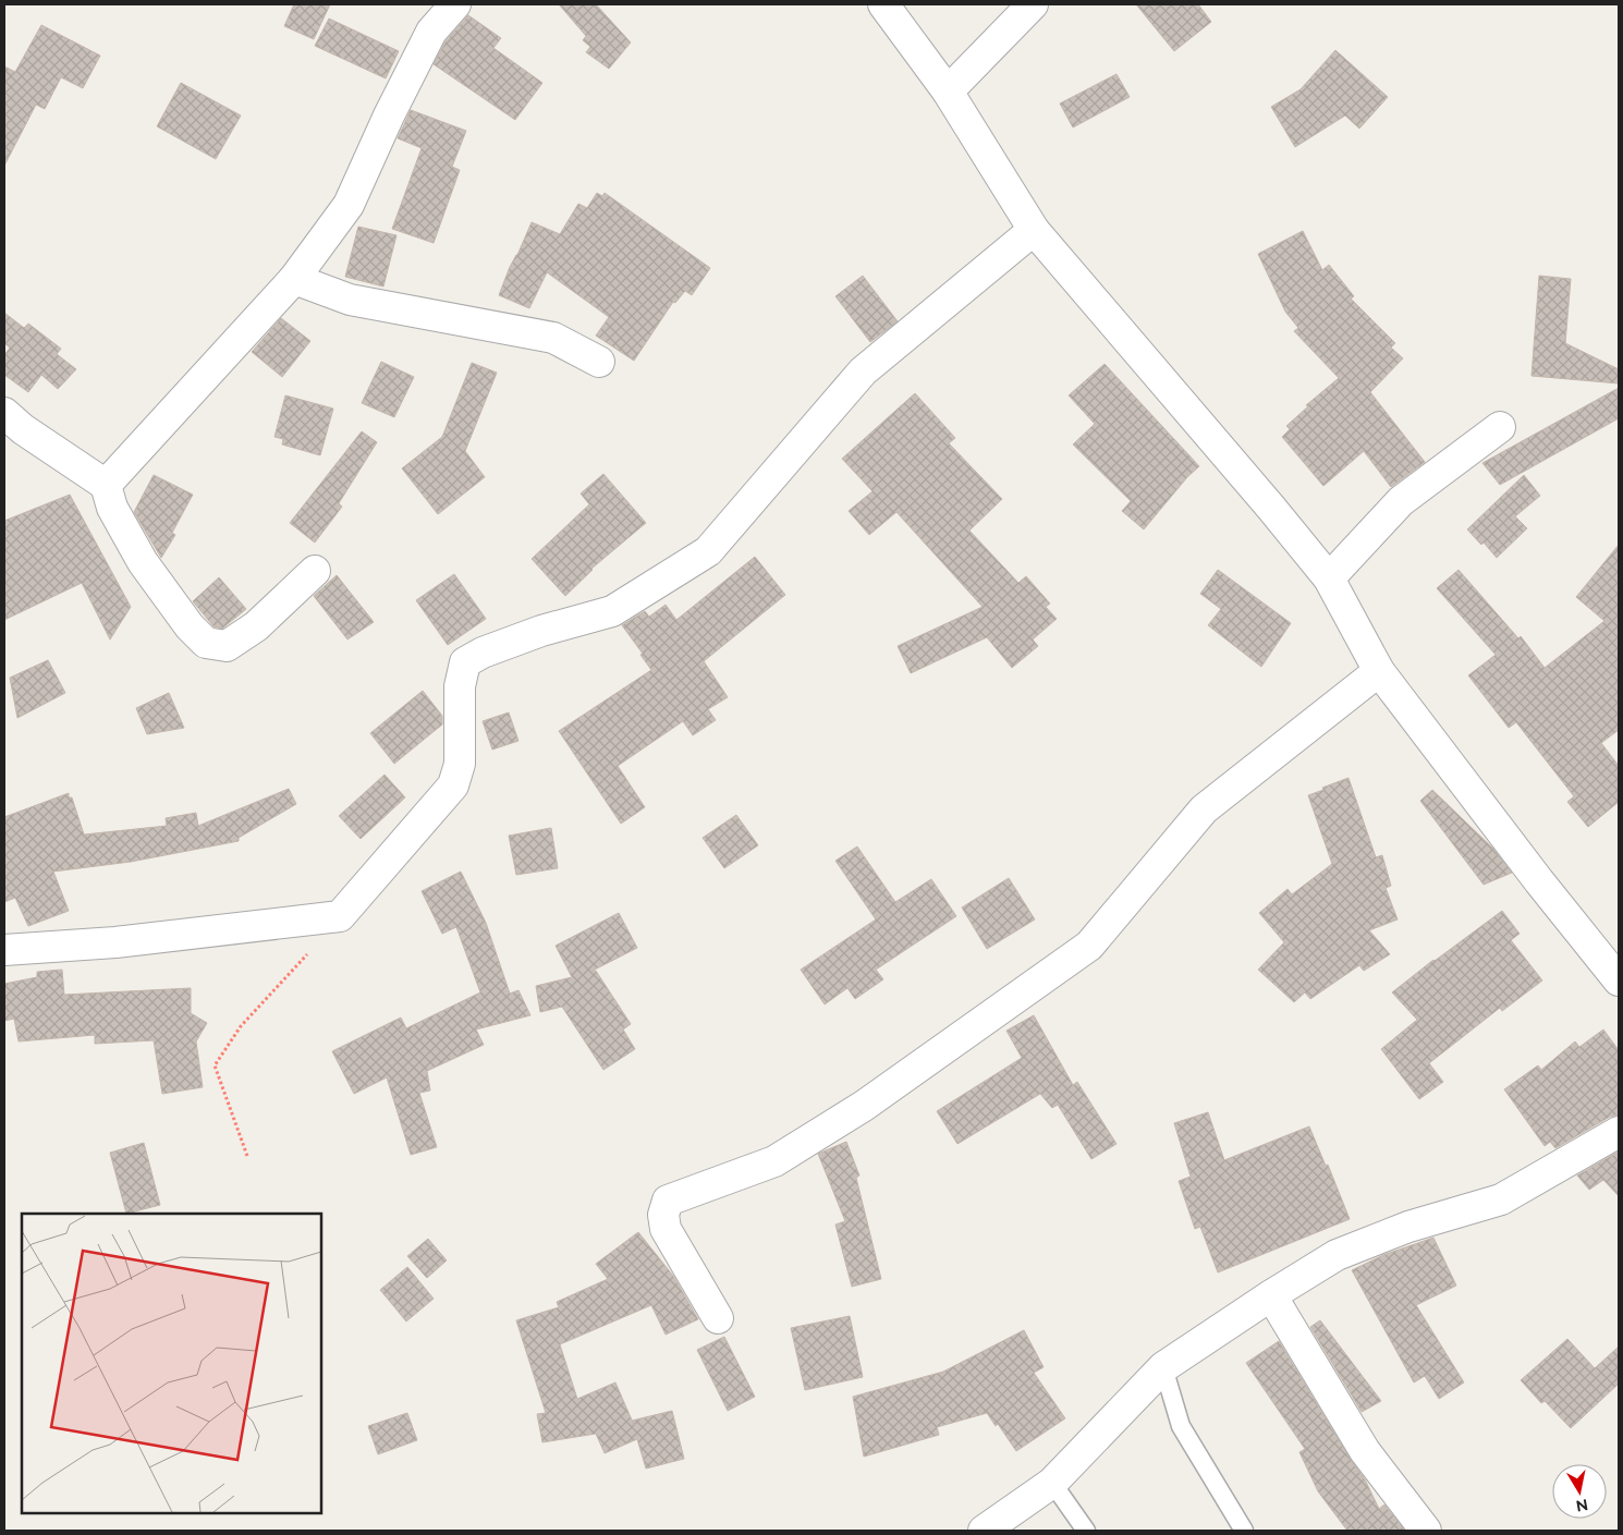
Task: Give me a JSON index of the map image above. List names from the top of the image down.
{
  "north": "bottom"
}
